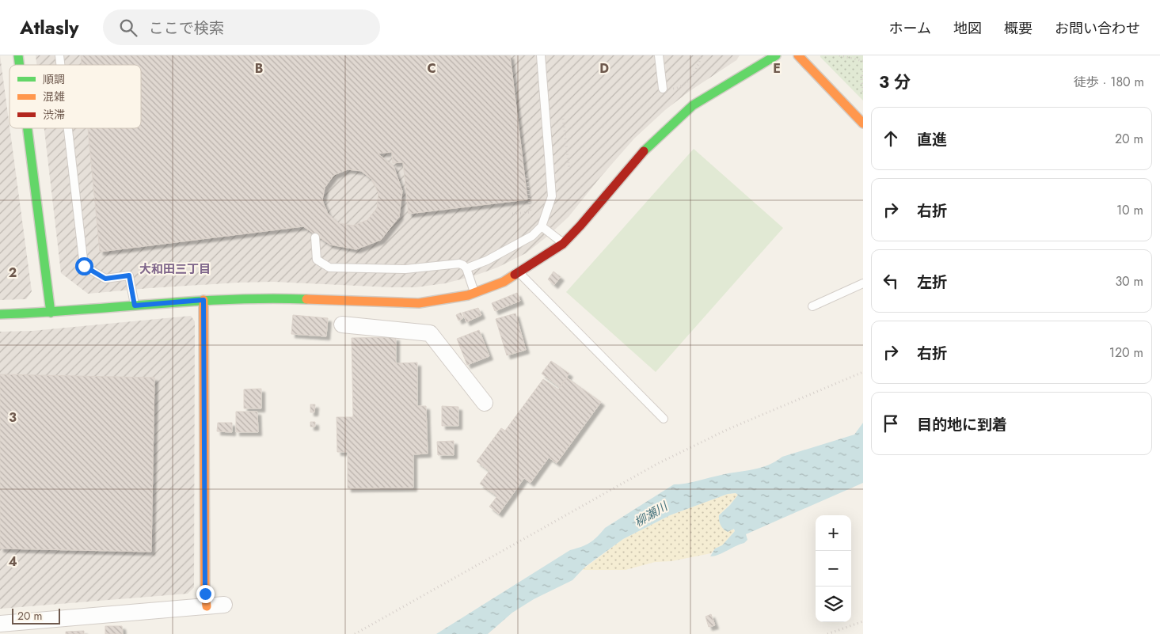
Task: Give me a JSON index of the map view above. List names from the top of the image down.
{
  "districts": ["大和田三丁目"],
  "water": ["柳瀬川"],
  "legend": ["順調", "混雑", "渋滞"],
  "scale_bar": "20 m",
  "page": {
    "header": "Atlasly",
    "search": "ここで検索",
    "nav": [
      "ホーム",
      "地図",
      "概要",
      "お問い合わせ"
    ],
    "heading": ["3 分", "徒歩 · 180 m"],
    "list": [
      ["直進", "20 m"],
      ["右折", "10 m"],
      ["左折", "30 m"],
      ["右折", "120 m"],
      "目的地に到着"
    ],
    "map_buttons": ["+", "−"],
    "scale": "20 m"
  },
  "grid": {
    "columns": [
      "B",
      "C",
      "D",
      "E"
    ],
    "rows": ["2", "3", "4"]
  }
}
